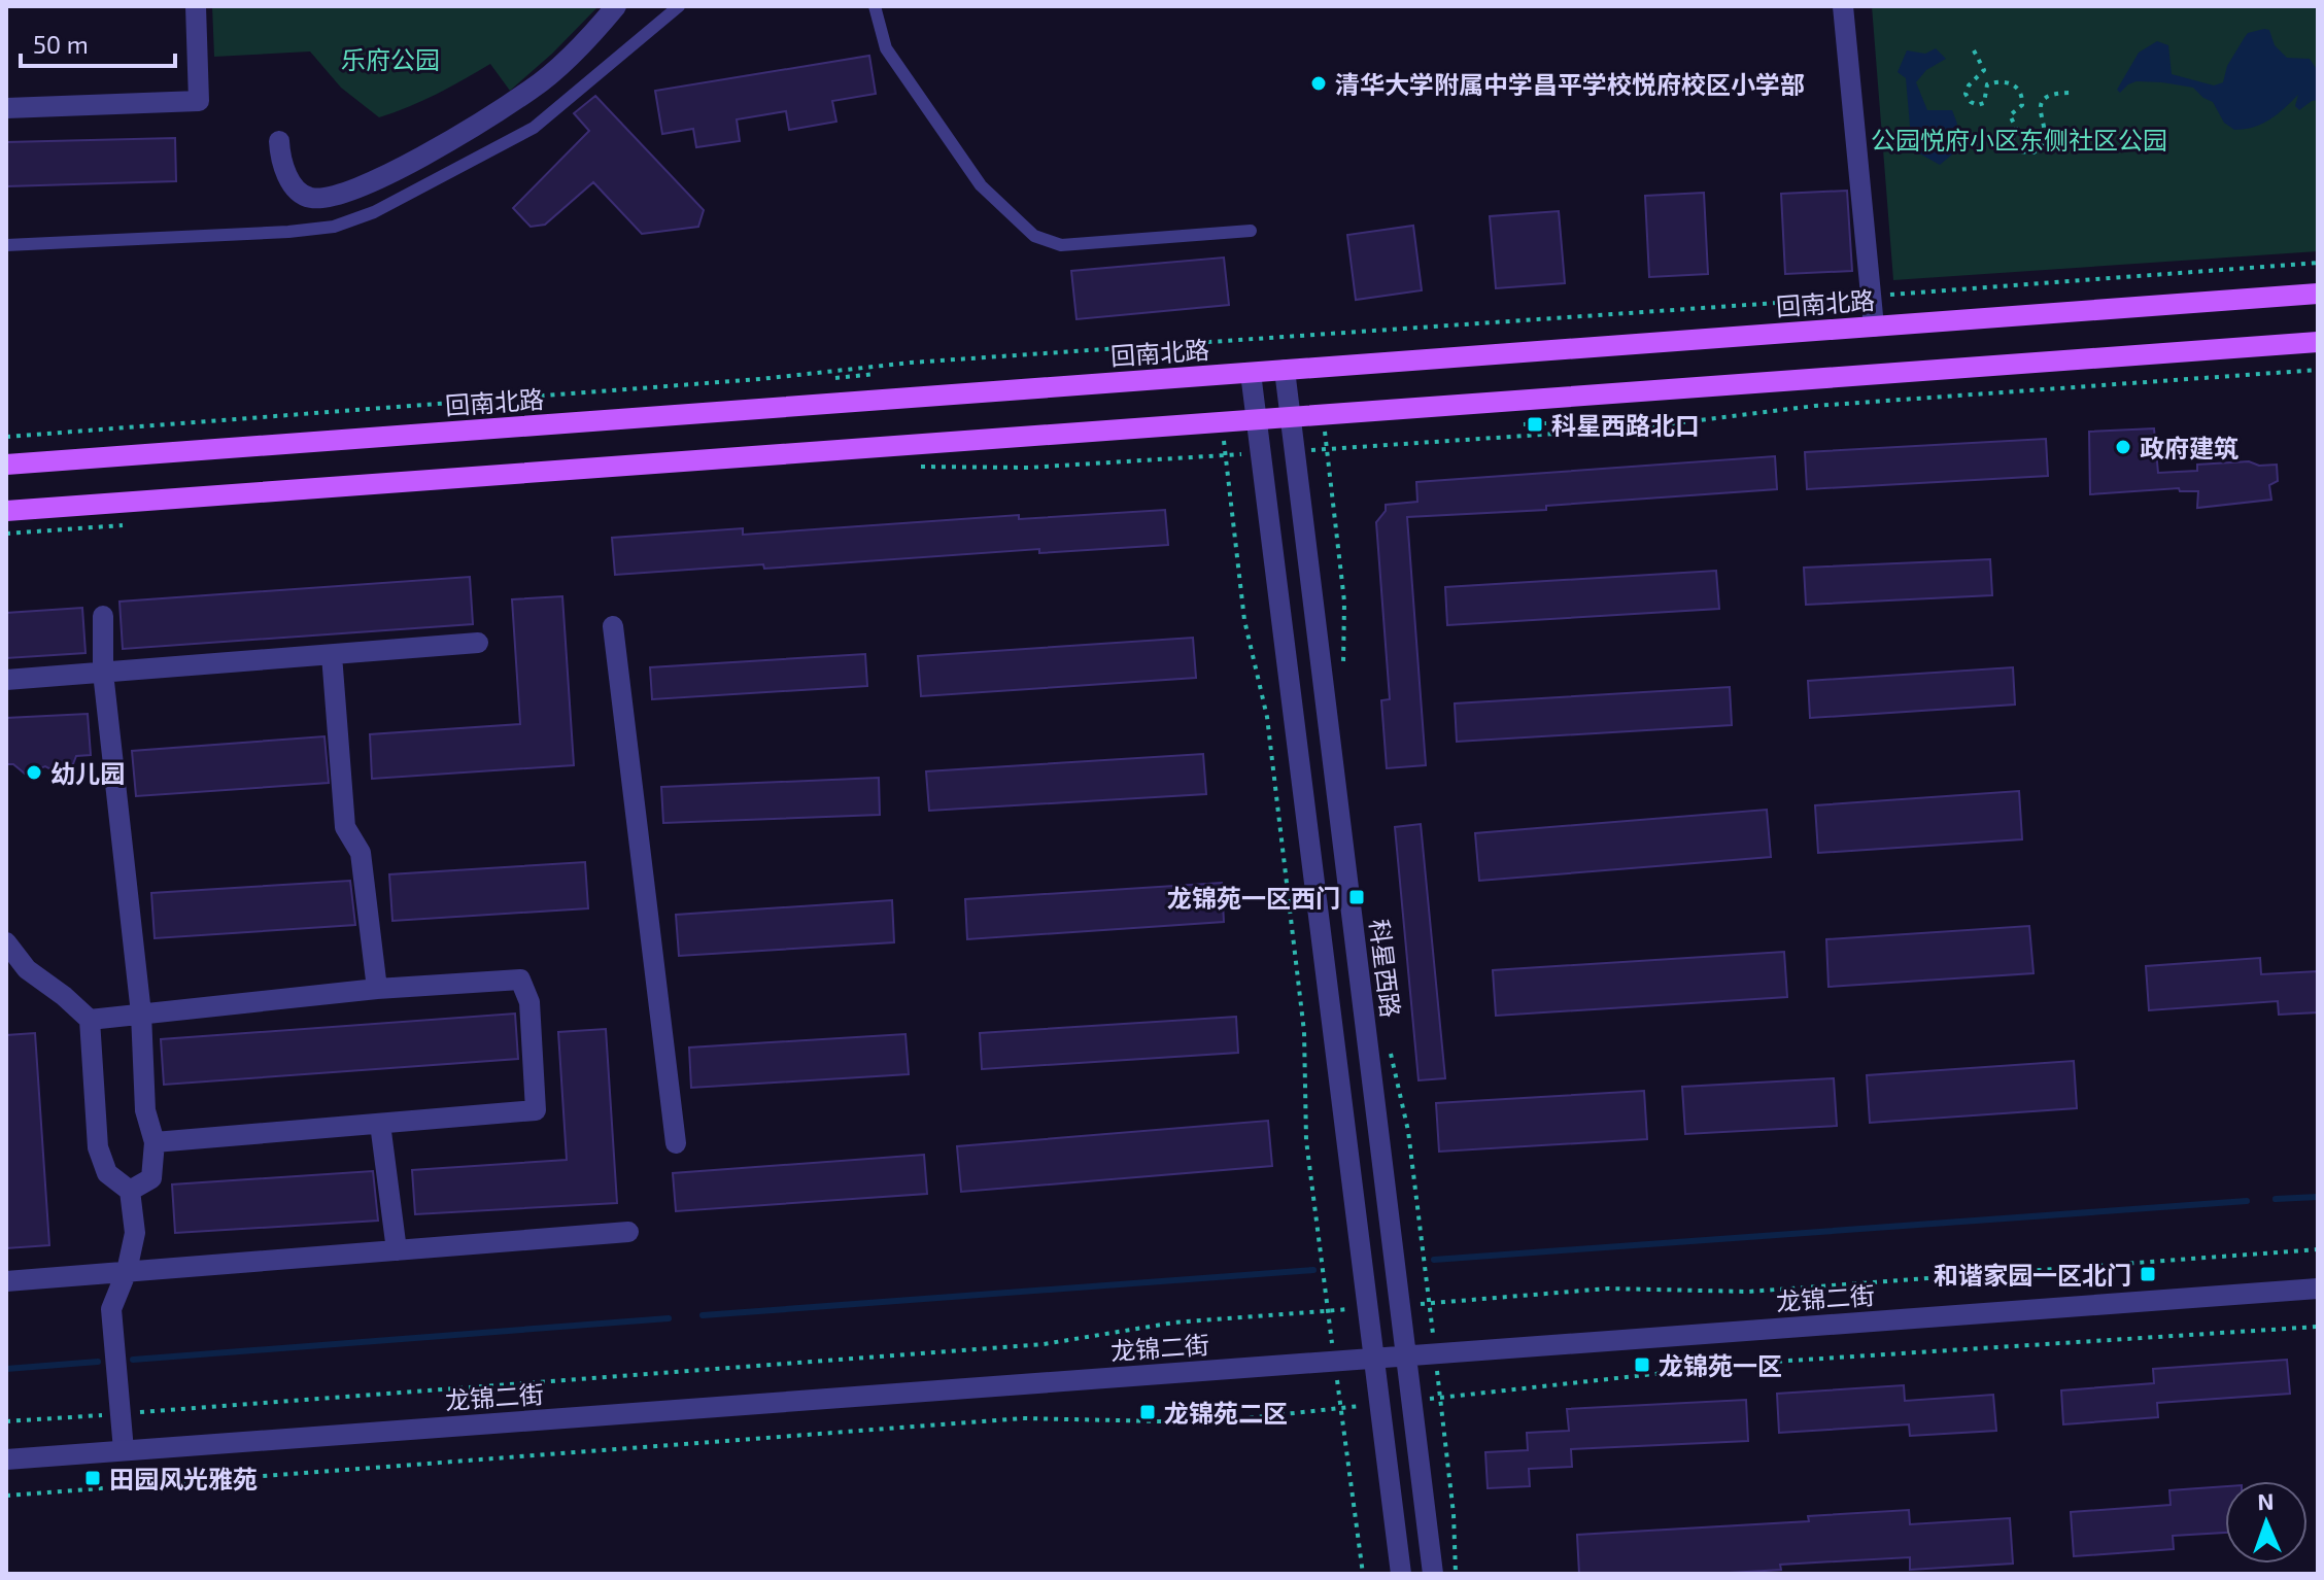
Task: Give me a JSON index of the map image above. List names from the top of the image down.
{
  "streets": {
    "main road": ["回南北路"],
    "street": ["科星西路", "龙锦二街"]
  },
  "crossings": [
    ["回南北路", "科星西路"],
    ["科星西路", "龙锦二街"]
  ],
  "parks": ["乐府公园", "公园悦府小区东侧社区公园"],
  "places": {
    "other": ["清华大学附属中学昌平学校悦府校区小学部", "政府建筑", "幼儿园"],
    "transit": [
      "科星西路北口",
      "龙锦苑一区西门",
      "和谐家园一区北门",
      "龙锦苑一区",
      "龙锦苑二区",
      "田园风光雅苑"
    ]
  },
  "scale_bar": "50 m",
  "north": "top"
}
